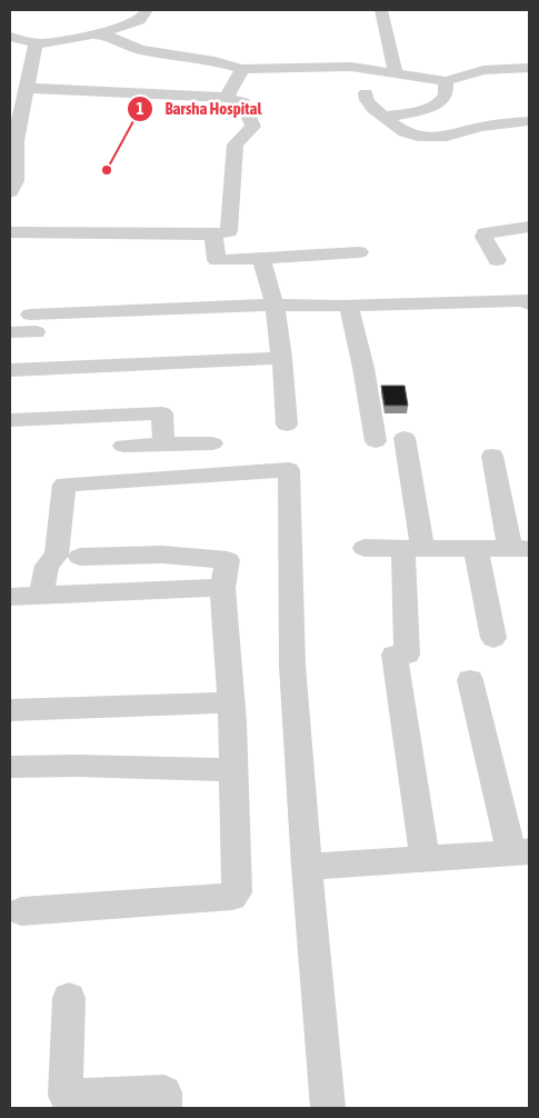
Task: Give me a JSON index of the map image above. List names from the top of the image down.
{
  "places": ["Barsha Hospital"]
}
